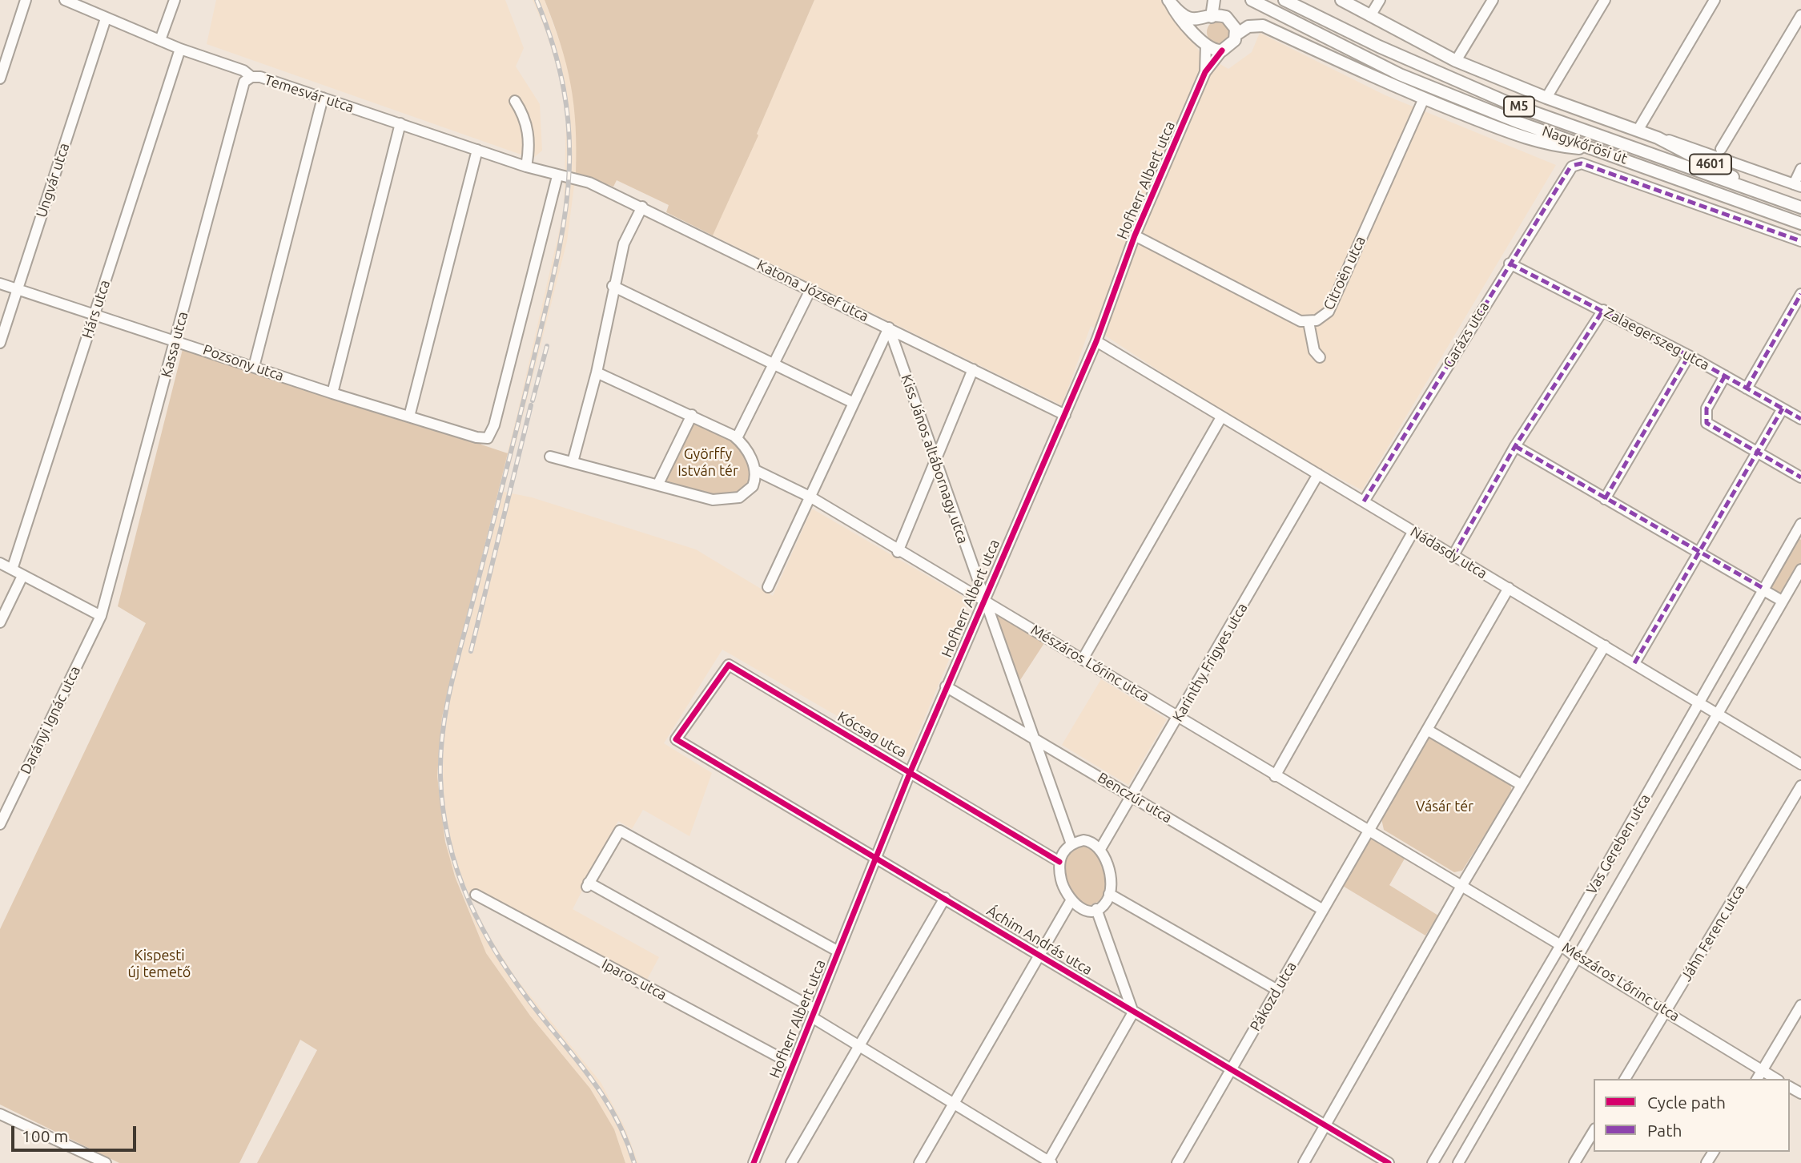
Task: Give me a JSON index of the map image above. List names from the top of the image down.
{
  "streets": {
    "main road": ["M5", "Nagykőrösi út", "4601"],
    "street": [
      "Temesvár utca",
      "Ungvár utca",
      "Hofherr Albert utca",
      "Citroën utca",
      "Katona József utca",
      "Hárs utca",
      "Garázs utca",
      "Zalaegerszeg utca",
      "Kassa utca",
      "Pozsony utca",
      "Kiss János altábornagy utca",
      "Nádasdy utca",
      "Karinthy Frigyes utca",
      "Mészáros Lőrinc utca",
      "Darányi Ignác utca",
      "Kócsag utca",
      "Benczúr utca",
      "Vas Gereben utca",
      "Jáhn Ferenc utca",
      "Áchim András utca",
      "Iparos utca",
      "Pákozd utca"
    ]
  },
  "crossings": [
    ["Temesvár utca", "Ungvár utca"],
    ["Temesvár utca", "Katona József utca"],
    ["Temesvár utca", "Hárs utca"],
    ["Temesvár utca", "Kassa utca"],
    ["Temesvár utca", "Pozsony utca"],
    ["Nagykőrösi út", "4601"],
    ["Nagykőrösi út", "Garázs utca"],
    ["Ungvár utca", "Pozsony utca"],
    ["Hofherr Albert utca", "Citroën utca"],
    ["Hofherr Albert utca", "Katona József utca"],
    ["Hofherr Albert utca", "Kiss János altábornagy utca"],
    ["Hofherr Albert utca", "Nádasdy utca"],
    ["Hofherr Albert utca", "Mészáros Lőrinc utca"],
    ["Hofherr Albert utca", "Kócsag utca"],
    ["Hofherr Albert utca", "Benczúr utca"],
    ["Hofherr Albert utca", "Áchim András utca"],
    ["Hofherr Albert utca", "Iparos utca"],
    ["Katona József utca", "Pozsony utca"],
    ["Katona József utca", "Kiss János altábornagy utca"],
    ["Hárs utca", "Pozsony utca"],
    ["Garázs utca", "Zalaegerszeg utca"],
    ["Garázs utca", "Nádasdy utca"],
    ["Kassa utca", "Pozsony utca"],
    ["Kassa utca", "Darányi Ignác utca"],
    ["Kiss János altábornagy utca", "Karinthy Frigyes utca"],
    ["Kiss János altábornagy utca", "Mészáros Lőrinc utca"],
    ["Kiss János altábornagy utca", "Kócsag utca"],
    ["Kiss János altábornagy utca", "Benczúr utca"],
    ["Nádasdy utca", "Karinthy Frigyes utca"],
    ["Nádasdy utca", "Vas Gereben utca"],
    ["Karinthy Frigyes utca", "Mészáros Lőrinc utca"],
    ["Karinthy Frigyes utca", "Kócsag utca"],
    ["Karinthy Frigyes utca", "Benczúr utca"],
    ["Mészáros Lőrinc utca", "Vas Gereben utca"],
    ["Mészáros Lőrinc utca", "Jáhn Ferenc utca"],
    ["Mészáros Lőrinc utca", "Pákozd utca"],
    ["Kócsag utca", "Áchim András utca"],
    ["Benczúr utca", "Pákozd utca"],
    ["Áchim András utca", "Pákozd utca"]
  ],
  "parks": ["Györffy István tér", "Vásár tér", "Kispesti új temető"],
  "legend": ["Cycle path", "Path"],
  "scale_bar": "100 m"
}
